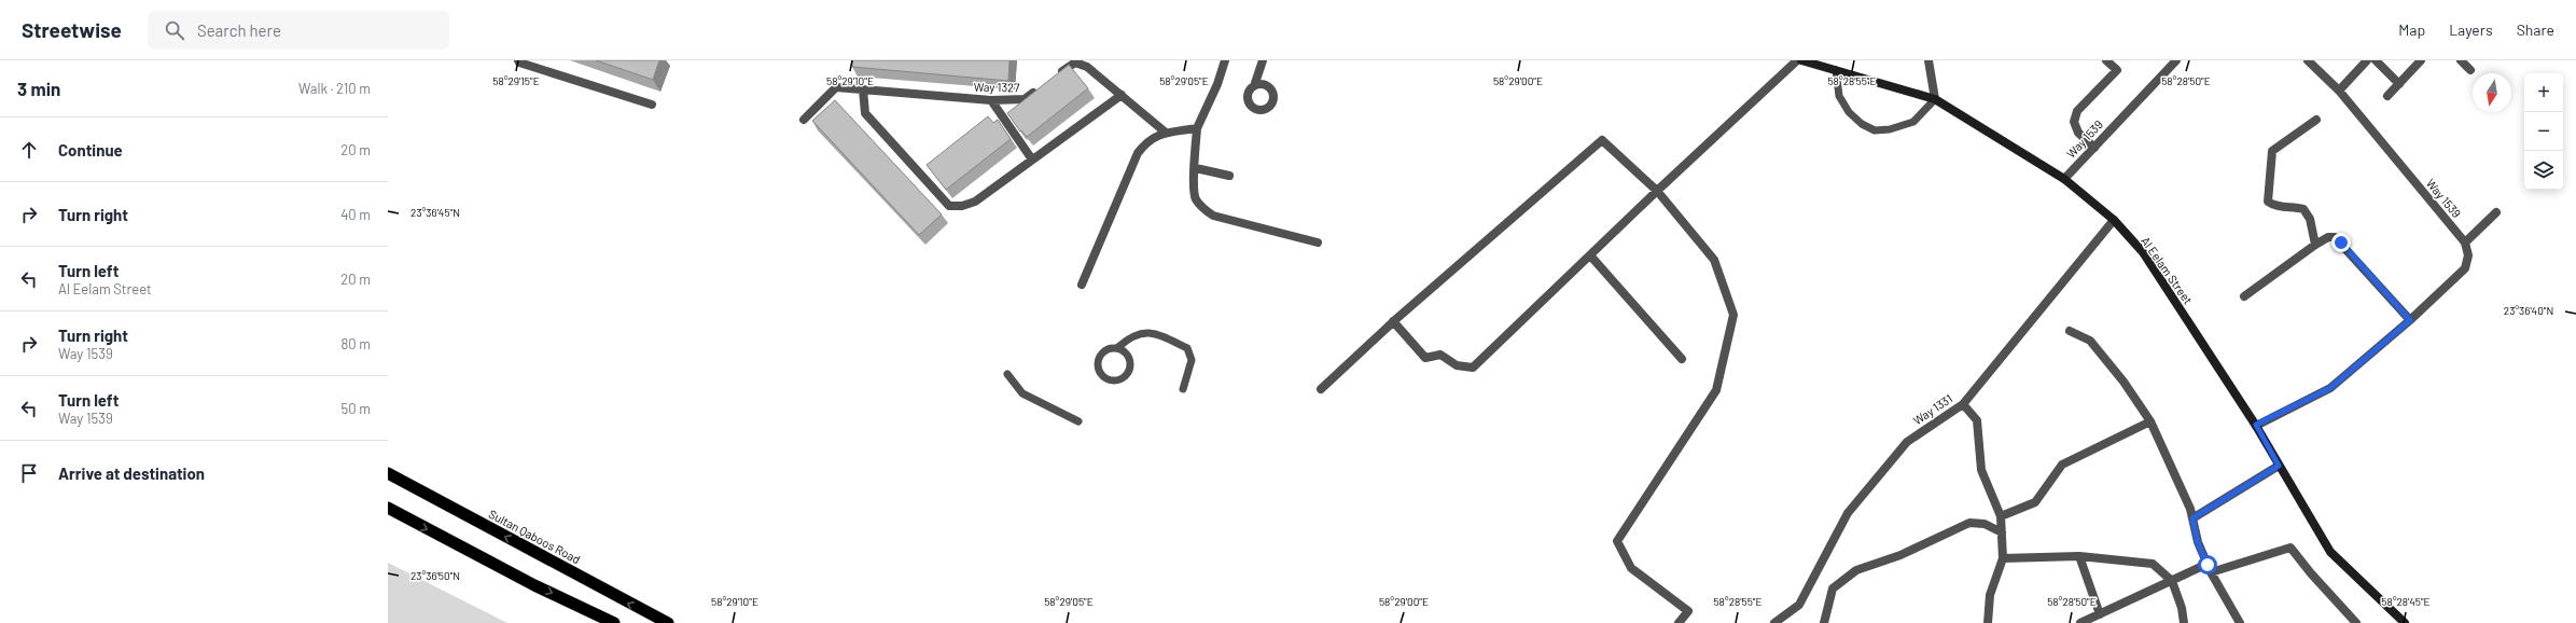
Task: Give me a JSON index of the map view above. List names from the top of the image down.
{
  "streets": {
    "highway": ["Sultan Qaboos Road"],
    "main road": ["Al Eelam Street"],
    "street": ["Way 1327", "Way 1539", "Way 1331"]
  },
  "crossings": [
    ["Way 1539", "Al Eelam Street"],
    ["Al Eelam Street", "Way 1331"]
  ],
  "north": "bottom",
  "page": {
    "header": "Streetwise",
    "search": "Search here",
    "nav": ["Map", "Layers", "Share"],
    "heading": ["3 min", "Walk · 210 m"],
    "map_buttons": ["+", "−"],
    "list": [
      ["Continue", "20 m"],
      ["Turn right", "40 m"],
      ["Turn left", "Al Eelam Street", "20 m"],
      ["Turn right", "Way 1539", "80 m"],
      ["Turn left", "Way 1539", "50 m"],
      "Arrive at destination"
    ]
  },
  "coordinates": [
    "58°29'15\"E",
    "58°29'10\"E",
    "58°29'05\"E",
    "58°29'00\"E",
    "58°28'55\"E",
    "58°28'50\"E",
    "23°36'45\"N",
    "23°36'40\"N",
    "23°36'50\"N",
    "58°28'45\"E"
  ]
}
